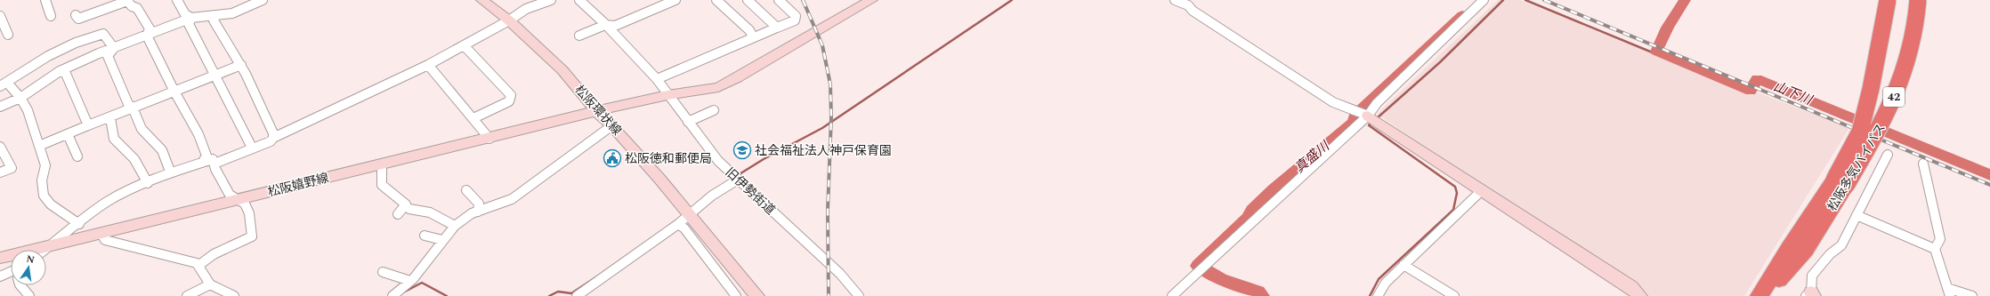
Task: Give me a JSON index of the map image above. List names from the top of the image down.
{
  "streets": {
    "highway": ["42", "松阪多気バイパス"],
    "main road": ["松阪環状線", "松阪嬉野線"],
    "street": ["旧伊勢街道"]
  },
  "crossings": [
    ["松阪環状線", "松阪嬉野線"],
    ["松阪嬉野線", "旧伊勢街道"]
  ],
  "water": ["山下川", "真盛川"],
  "places": {
    "school or university": ["社会福祉法人神戸保育園"],
    "public building": ["松阪徳和郵便局"]
  },
  "north": "top"
}
